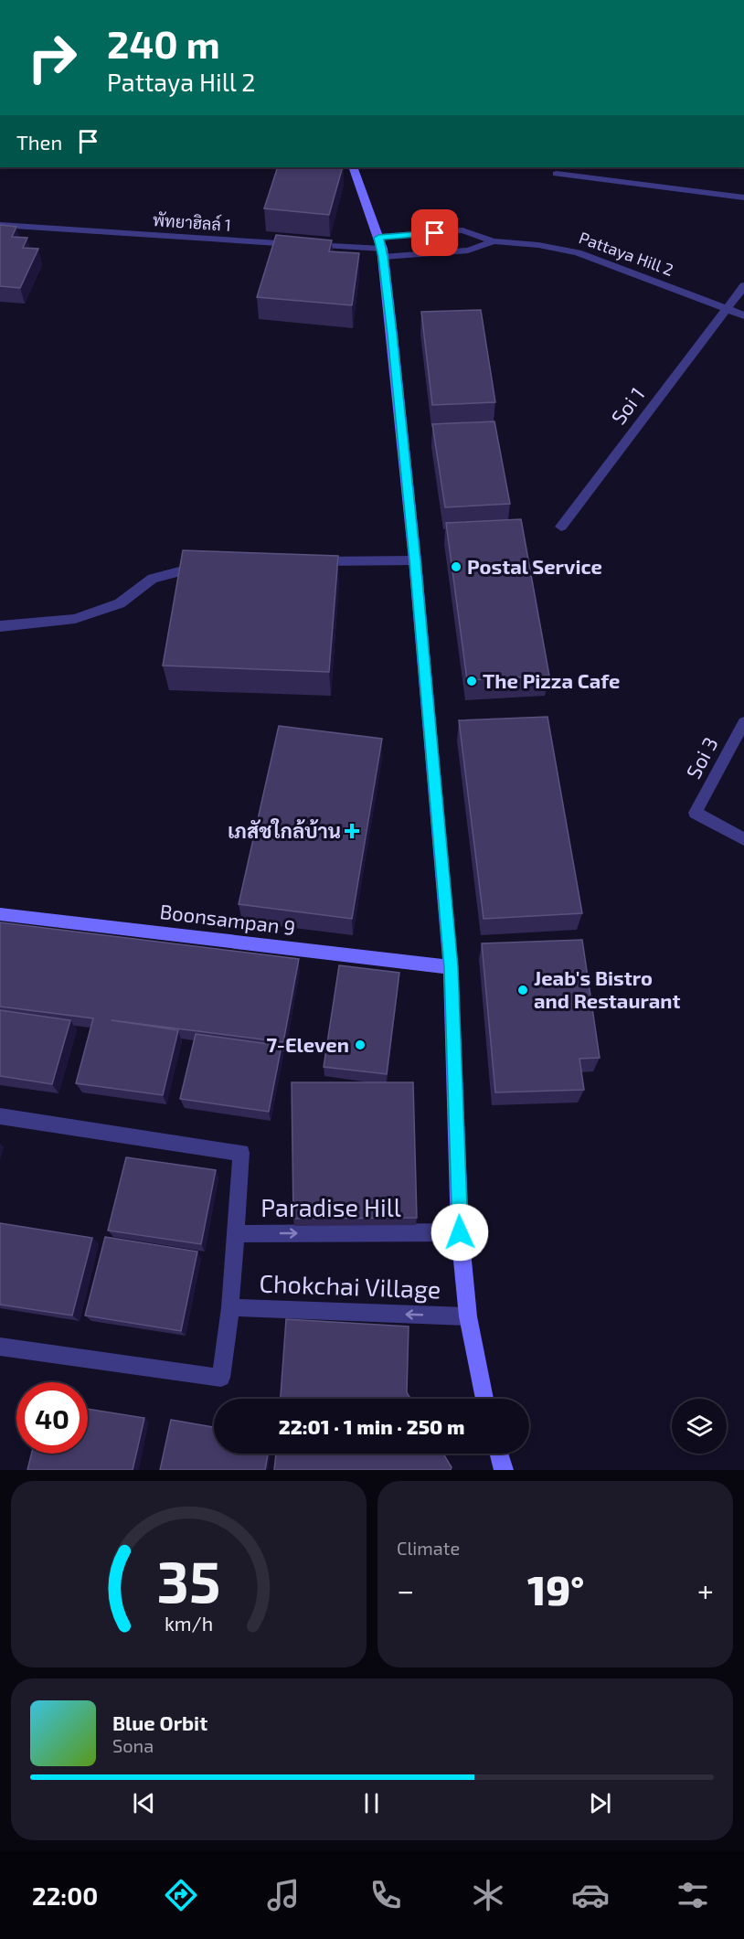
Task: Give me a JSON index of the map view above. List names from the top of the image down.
{
  "streets": {
    "street": [
      "พัทยาฮิลล์ 1",
      "Pattaya Hill 2",
      "Soi 1",
      "Soi 3",
      "Boonsampan 9",
      "Paradise Hill",
      "Chokchai Village"
    ]
  },
  "crossings": [
    ["พัทยาฮิลล์ 1", "Pattaya Hill 2"],
    ["Pattaya Hill 2", "Soi 1"]
  ],
  "one_way": ["Paradise Hill", "Chokchai Village"],
  "places": {
    "other": [
      "Postal Service",
      "The Pizza Cafe",
      "Jeab's Bistro and Restaurant",
      "7-Eleven"
    ],
    "health": ["เภสัชใกล้บ้าน"]
  },
  "page": {
    "turn": ["240 m", "Pattaya Hill 2"],
    "then": "Then",
    "limit": "40",
    "trip": "22:01 · 1 min · 250 m",
    "tile": "Climate",
    "heat": ["−", "19°", "+"],
    "song": ["Blue Orbit", "Sona"],
    "tabs": "22:00",
    "gauge": ["35", "km/h"]
  }
}
